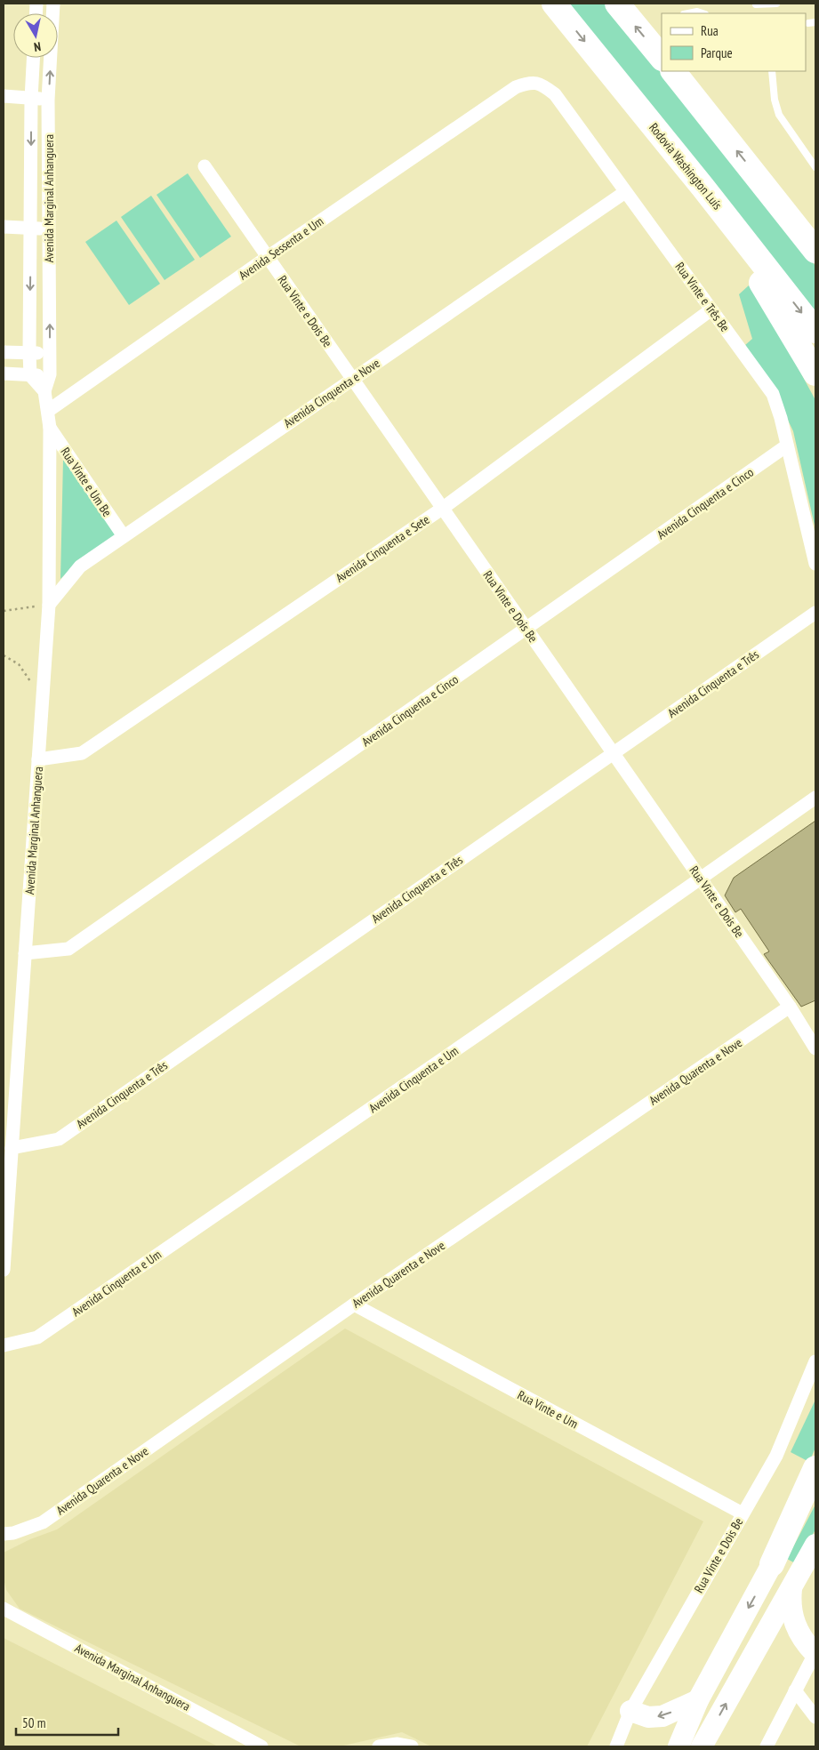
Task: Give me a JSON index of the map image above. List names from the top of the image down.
{
  "streets": {
    "highway": ["Rodovia Washington Luís"],
    "street": [
      "Avenida Marginal Anhanguera",
      "Avenida Sessenta e Um",
      "Rua Vinte e Três Be",
      "Rua Vinte e Dois Be",
      "Avenida Cinquenta e Nove",
      "Rua Vinte e Um Be",
      "Avenida Cinquenta e Cinco",
      "Avenida Cinquenta e Sete",
      "Avenida Cinquenta e Três",
      "Avenida Quarenta e Nove",
      "Avenida Cinquenta e Um",
      "Rua Vinte e Um"
    ]
  },
  "crossings": [
    ["Avenida Marginal Anhanguera", "Avenida Sessenta e Um"],
    ["Avenida Marginal Anhanguera", "Avenida Cinquenta e Nove"],
    ["Avenida Marginal Anhanguera", "Rua Vinte e Um Be"],
    ["Avenida Marginal Anhanguera", "Avenida Cinquenta e Cinco"],
    ["Avenida Marginal Anhanguera", "Avenida Cinquenta e Sete"],
    ["Avenida Marginal Anhanguera", "Avenida Cinquenta e Três"],
    ["Avenida Sessenta e Um", "Rua Vinte e Três Be"],
    ["Avenida Sessenta e Um", "Rua Vinte e Dois Be"],
    ["Rua Vinte e Três Be", "Avenida Cinquenta e Nove"],
    ["Rua Vinte e Três Be", "Avenida Cinquenta e Cinco"],
    ["Rua Vinte e Três Be", "Avenida Cinquenta e Sete"],
    ["Rua Vinte e Dois Be", "Avenida Cinquenta e Nove"],
    ["Rua Vinte e Dois Be", "Avenida Cinquenta e Cinco"],
    ["Rua Vinte e Dois Be", "Avenida Cinquenta e Sete"],
    ["Rua Vinte e Dois Be", "Avenida Cinquenta e Três"],
    ["Rua Vinte e Dois Be", "Avenida Quarenta e Nove"],
    ["Rua Vinte e Dois Be", "Avenida Cinquenta e Um"],
    ["Rua Vinte e Dois Be", "Rua Vinte e Um"],
    ["Avenida Cinquenta e Nove", "Rua Vinte e Um Be"],
    ["Avenida Quarenta e Nove", "Rua Vinte e Um"]
  ],
  "legend": ["Rua", "Parque"],
  "scale_bar": "50 m",
  "north": "bottom"
}
